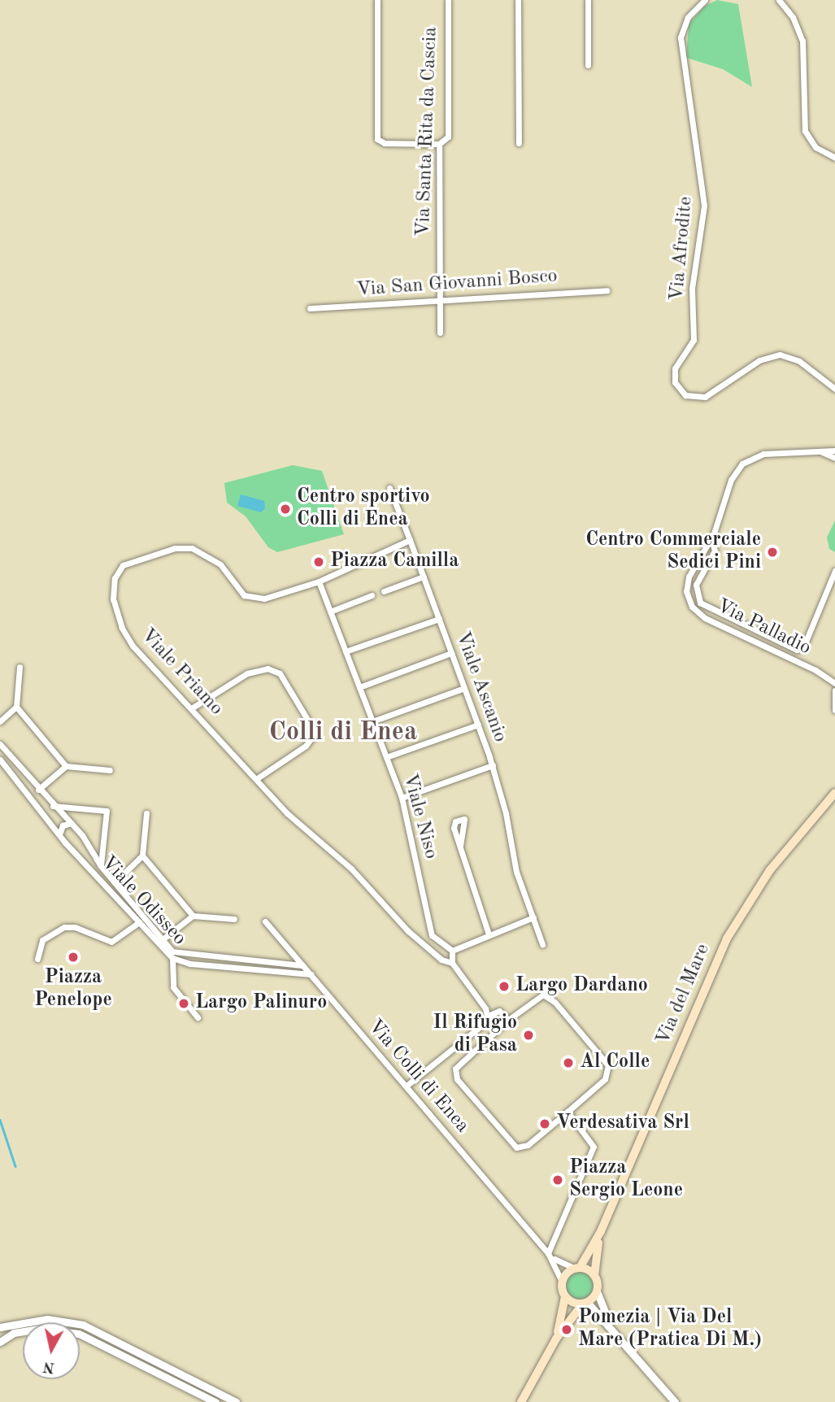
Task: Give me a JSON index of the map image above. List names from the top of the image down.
{
  "streets": {
    "main road": ["Via del Mare"],
    "street": [
      "Via Santa Rita da Cascia",
      "Via Afrodite",
      "Via San Giovanni Bosco",
      "Via Palladio",
      "Viale Priamo",
      "Viale Ascanio",
      "Viale Niso",
      "Viale Odisseo",
      "Via Colli di Enea"
    ]
  },
  "crossings": [
    ["Via Santa Rita da Cascia", "Via San Giovanni Bosco"],
    ["Viale Priamo", "Viale Niso"],
    ["Viale Odisseo", "Via Colli di Enea"],
    ["Via del Mare", "Via Colli di Enea"]
  ],
  "districts": ["Colli di Enea"],
  "places": [
    "Centro sportivo Colli di Enea",
    "Centro Commerciale Sedici Pini",
    "Piazza Camilla",
    "Piazza Penelope",
    "Largo Dardano",
    "Largo Palinuro",
    "Il Rifugio di Pasa",
    "Al Colle",
    "Verdesativa Srl",
    "Piazza Sergio Leone",
    "Pomezia | Via Del Mare (Pratica Di M.)"
  ],
  "north": "bottom"
}
